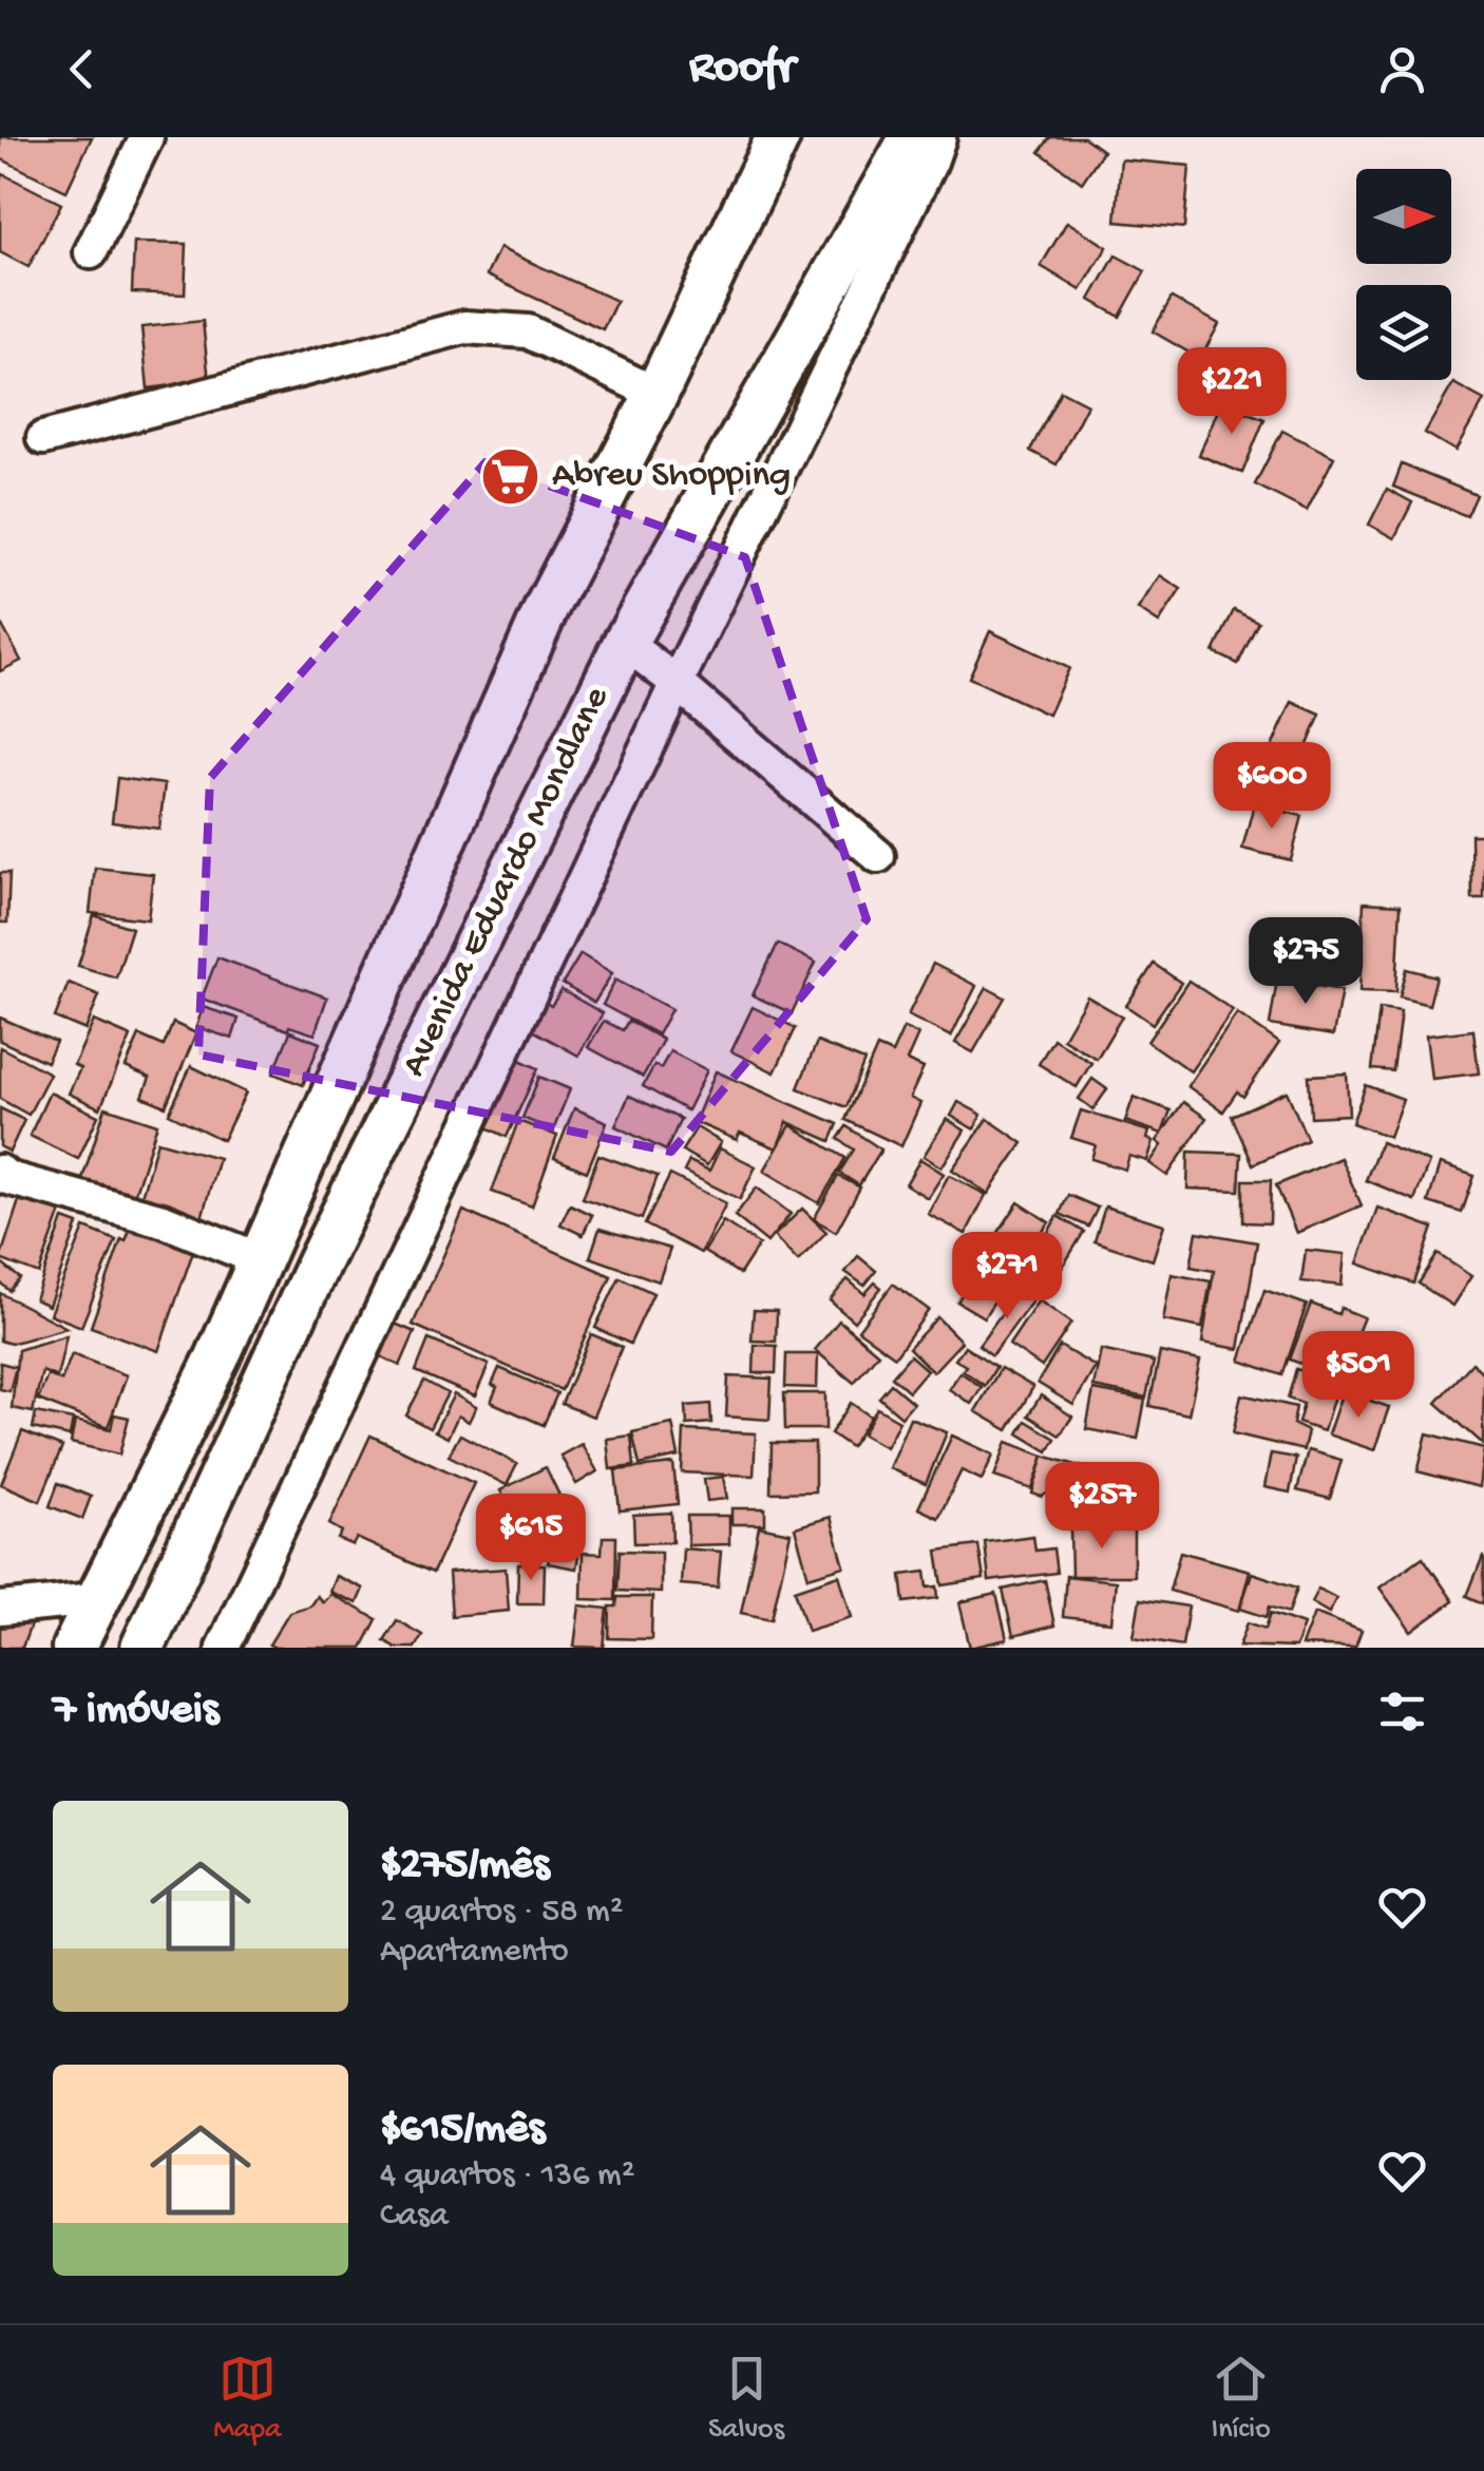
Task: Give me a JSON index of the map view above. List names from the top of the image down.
{
  "streets": {
    "main road": ["Avenida Eduardo Mondlane"]
  },
  "places": {
    "supermarket": ["Abreu Shopping"]
  },
  "north": "right",
  "page": {
    "header": "Roofr",
    "price": [
      "$221",
      "$600",
      "$275",
      "$271",
      "$501",
      "$257",
      "$615"
    ],
    "heading": "7 imóveis",
    "list": [
      {
        "name": "$275/mês",
        "note": "2 quartos · 58 m² · Apartamento"
      },
      {
        "name": "$615/mês",
        "note": "4 quartos · 136 m² · Casa"
      }
    ],
    "tabs": ["Mapa", "Salvos", "Início"]
  }
}
